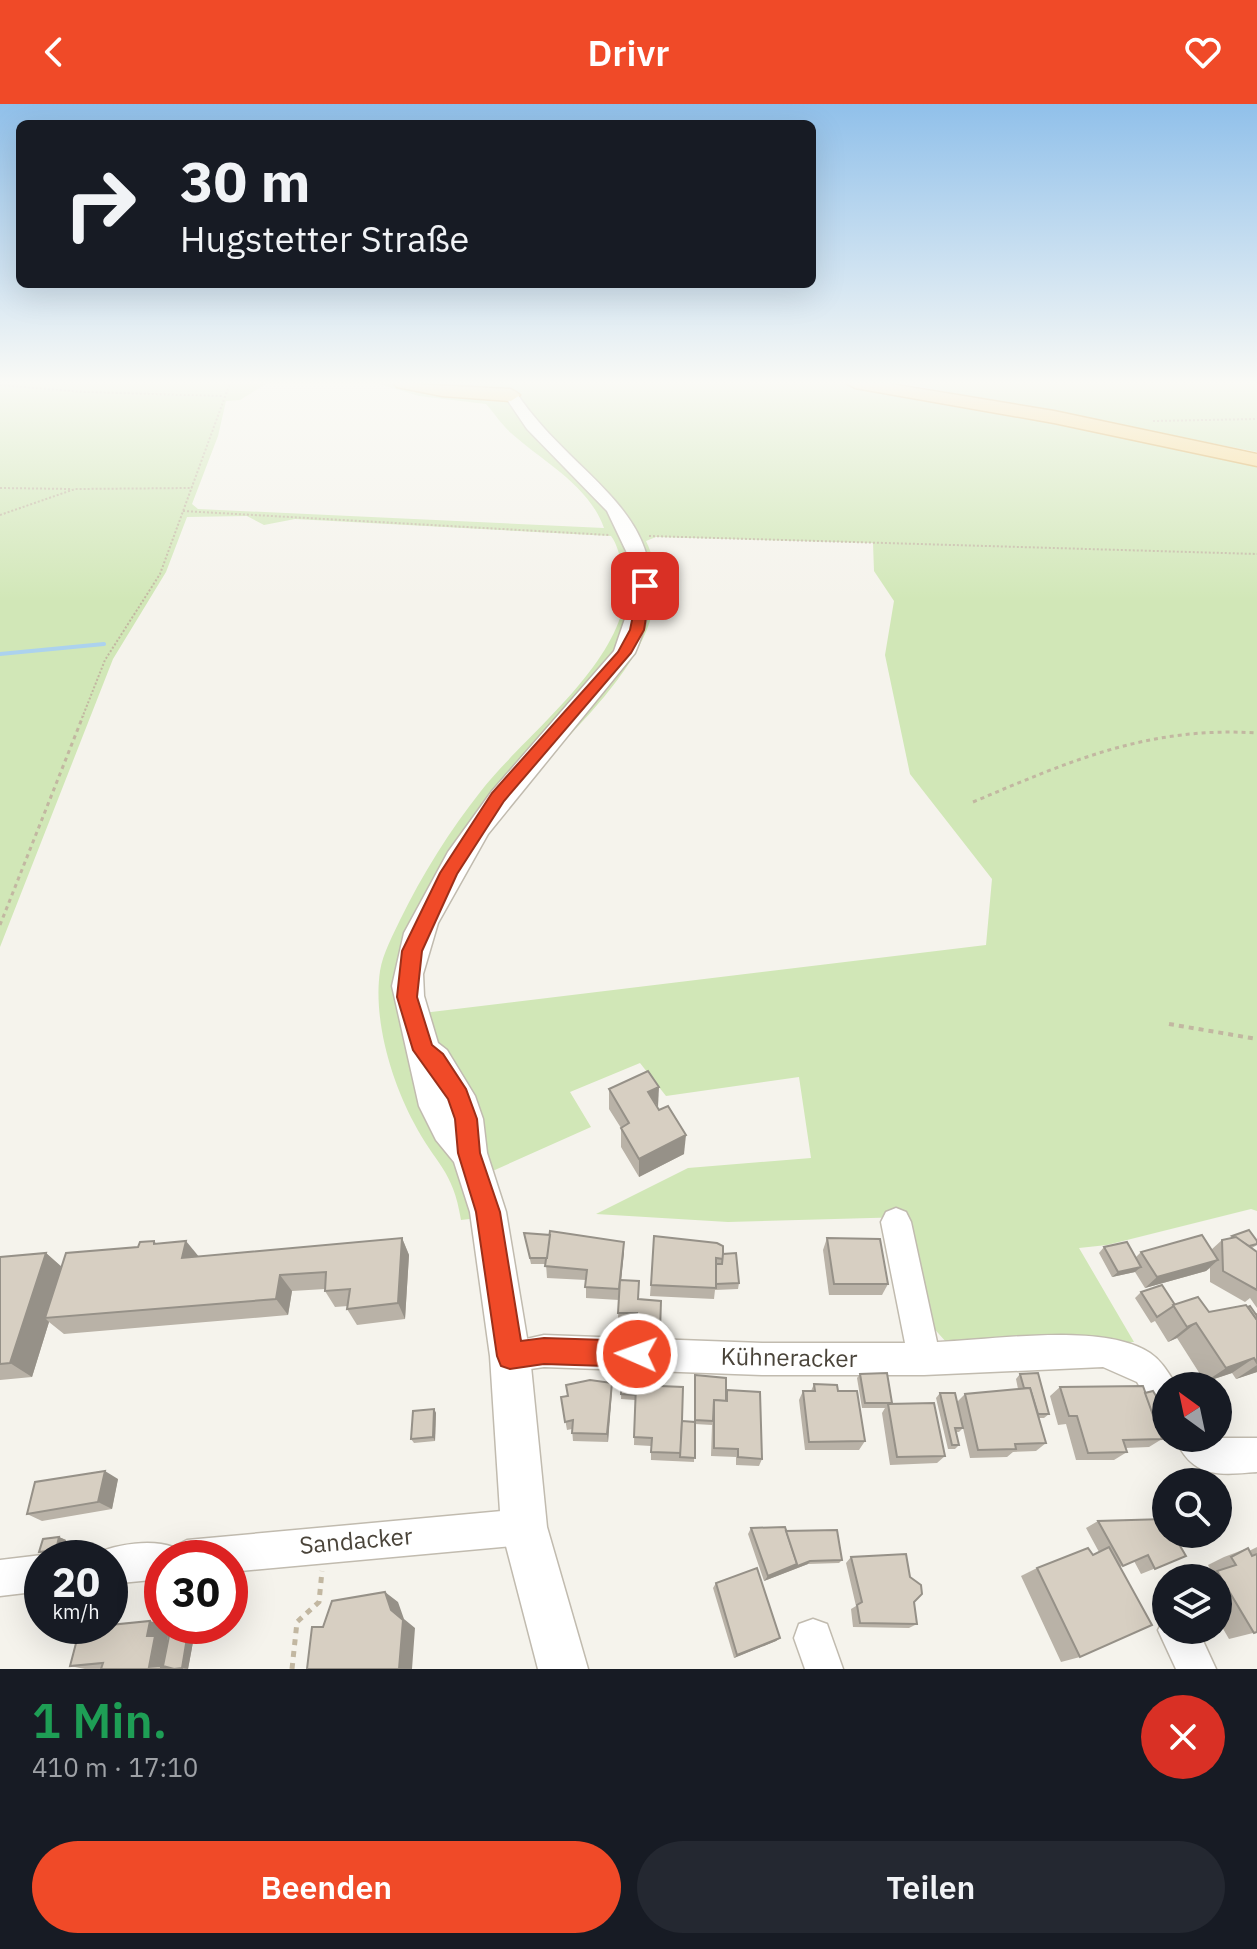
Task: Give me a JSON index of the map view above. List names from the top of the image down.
{
  "streets": {
    "street": ["Kühneracker", "Sandacker"]
  },
  "north": "top left",
  "page": {
    "header": "Drivr",
    "turn": ["30 m", "Hugstetter Straße"],
    "speed": "20 km/h",
    "limit": "30",
    "heading": ["1 Min.", "410 m · 17:10"],
    "buttons": ["Beenden", "Teilen"]
  }
}
